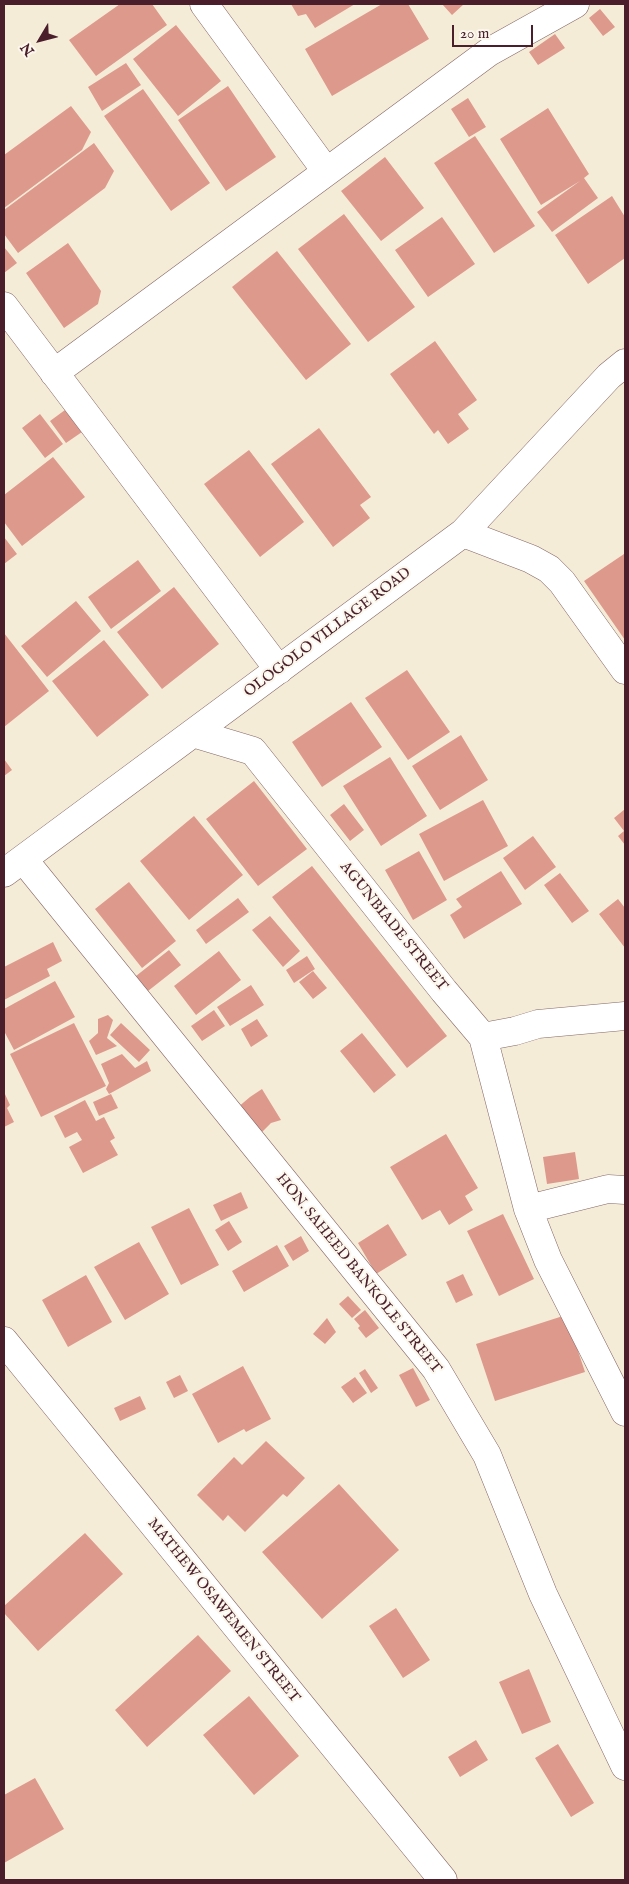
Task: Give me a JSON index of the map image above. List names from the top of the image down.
{
  "streets": {
    "street": [
      "OLOGOLO VILLAGE ROAD",
      "AGUNBIADE STREET",
      "HON. SAHEED BANKOLE STREET",
      "MATHEW OSAWEMEN STREET"
    ]
  },
  "crossings": [
    ["OLOGOLO VILLAGE ROAD", "AGUNBIADE STREET"],
    ["OLOGOLO VILLAGE ROAD", "HON. SAHEED BANKOLE STREET"]
  ],
  "scale_bar": "20 m",
  "north": "bottom left"
}
